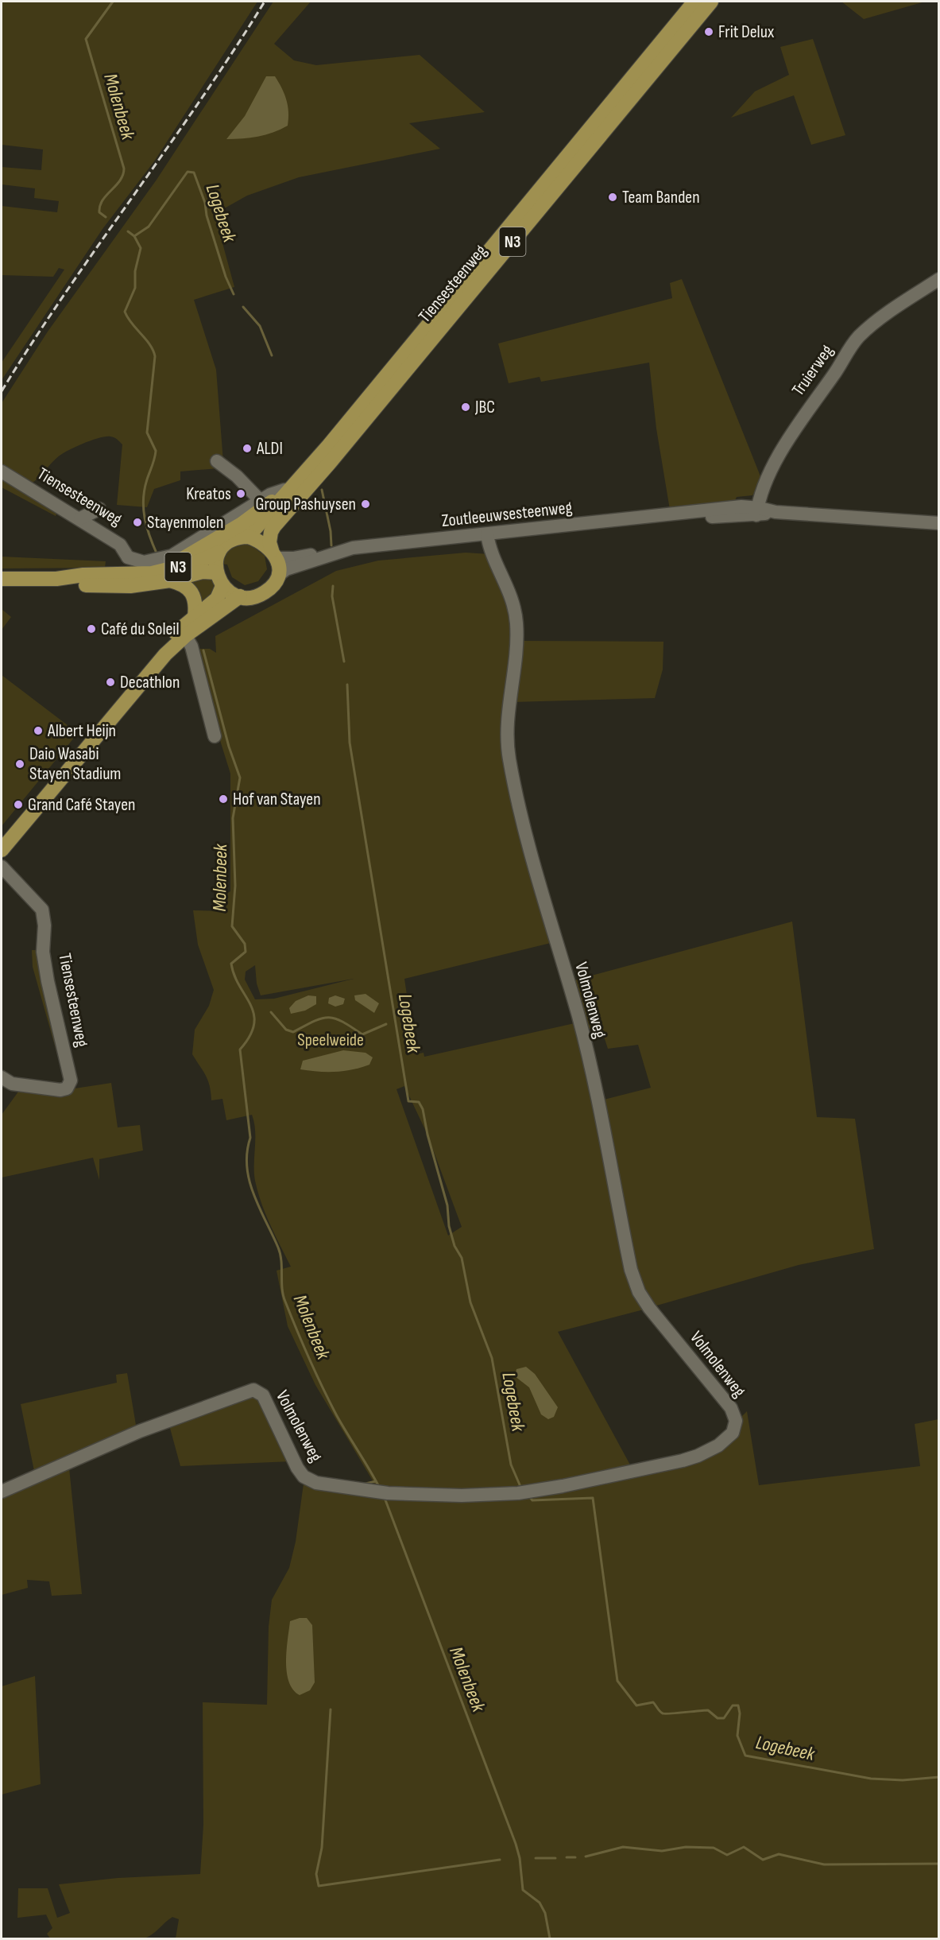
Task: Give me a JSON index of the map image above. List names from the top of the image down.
{
  "streets": {
    "main road": ["N3", "Tiensesteenweg"],
    "street": ["Truierweg", "Zoutleeuwsesteenweg", "Volmolenweg"]
  },
  "crossings": [
    ["N3", "Tiensesteenweg"],
    ["N3", "Zoutleeuwsesteenweg"],
    ["Tiensesteenweg", "Zoutleeuwsesteenweg"],
    ["Truierweg", "Zoutleeuwsesteenweg"],
    ["Zoutleeuwsesteenweg", "Volmolenweg"]
  ],
  "water": ["Molenbeek", "Logebeek"],
  "parks": ["Speelweide"],
  "places": [
    "Frit Delux",
    "Team Banden",
    "JBC",
    "ALDI",
    "Kreatos",
    "Group Pashuysen",
    "Stayenmolen",
    "Café du Soleil",
    "Decathlon",
    "Albert Heijn",
    "Daio Wasabi Stayen Stadium",
    "Hof van Stayen",
    "Grand Café Stayen"
  ]
}
